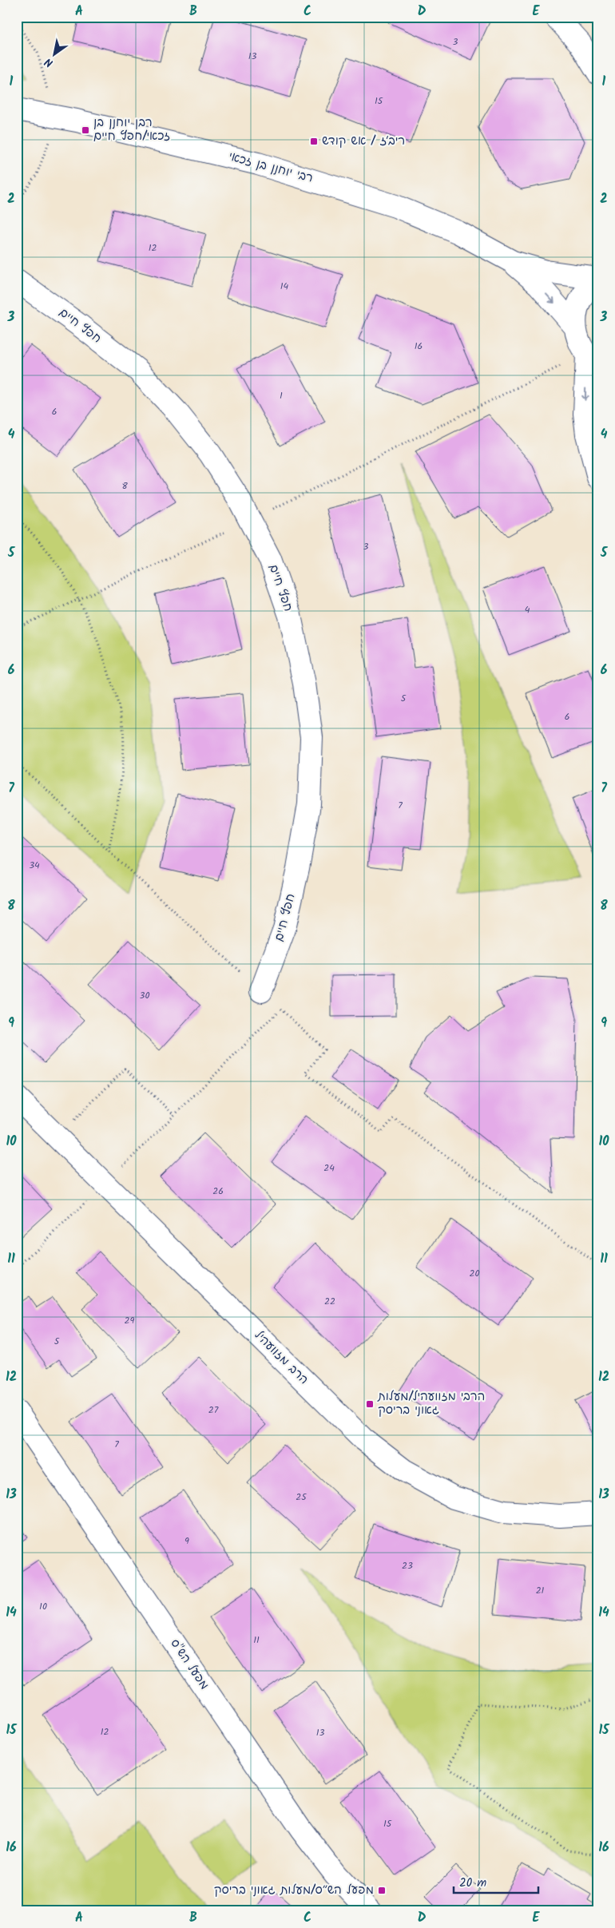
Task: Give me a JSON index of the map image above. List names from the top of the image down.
{
  "streets": {
    "street": [
      "רבי יוחנן בן זכאי",
      "חפץ חיים",
      "הרב מזוועהיל",
      "מפעל הש\"ס"
    ]
  },
  "places": {
    "transit": [
      "רבן יוחנן בן זכאי/חפץ חיים",
      "ריב׳ז / אש קודש",
      "הרבי מזוועהיל/מעלות גאוני בריסק",
      "מפעל הש״ס/מעלות גאוני בריסק"
    ]
  },
  "house_numbers": [
    "3",
    "13",
    "15",
    "12",
    "14",
    "16",
    "1",
    "6",
    "8",
    "3",
    "4",
    "5",
    "6",
    "7",
    "34",
    "30",
    "24",
    "26",
    "20",
    "22",
    "29",
    "5",
    "27",
    "7",
    "25",
    "9",
    "23",
    "21",
    "10",
    "11",
    "12",
    "13",
    "15"
  ],
  "scale_bar": "20 m",
  "north": "bottom left",
  "grid": {
    "columns": [
      "A",
      "B",
      "C",
      "D",
      "E"
    ],
    "rows": [
      "1",
      "2",
      "3",
      "4",
      "5",
      "6",
      "7",
      "8",
      "9",
      "10",
      "11",
      "12",
      "13",
      "14",
      "15",
      "16"
    ]
  }
}
